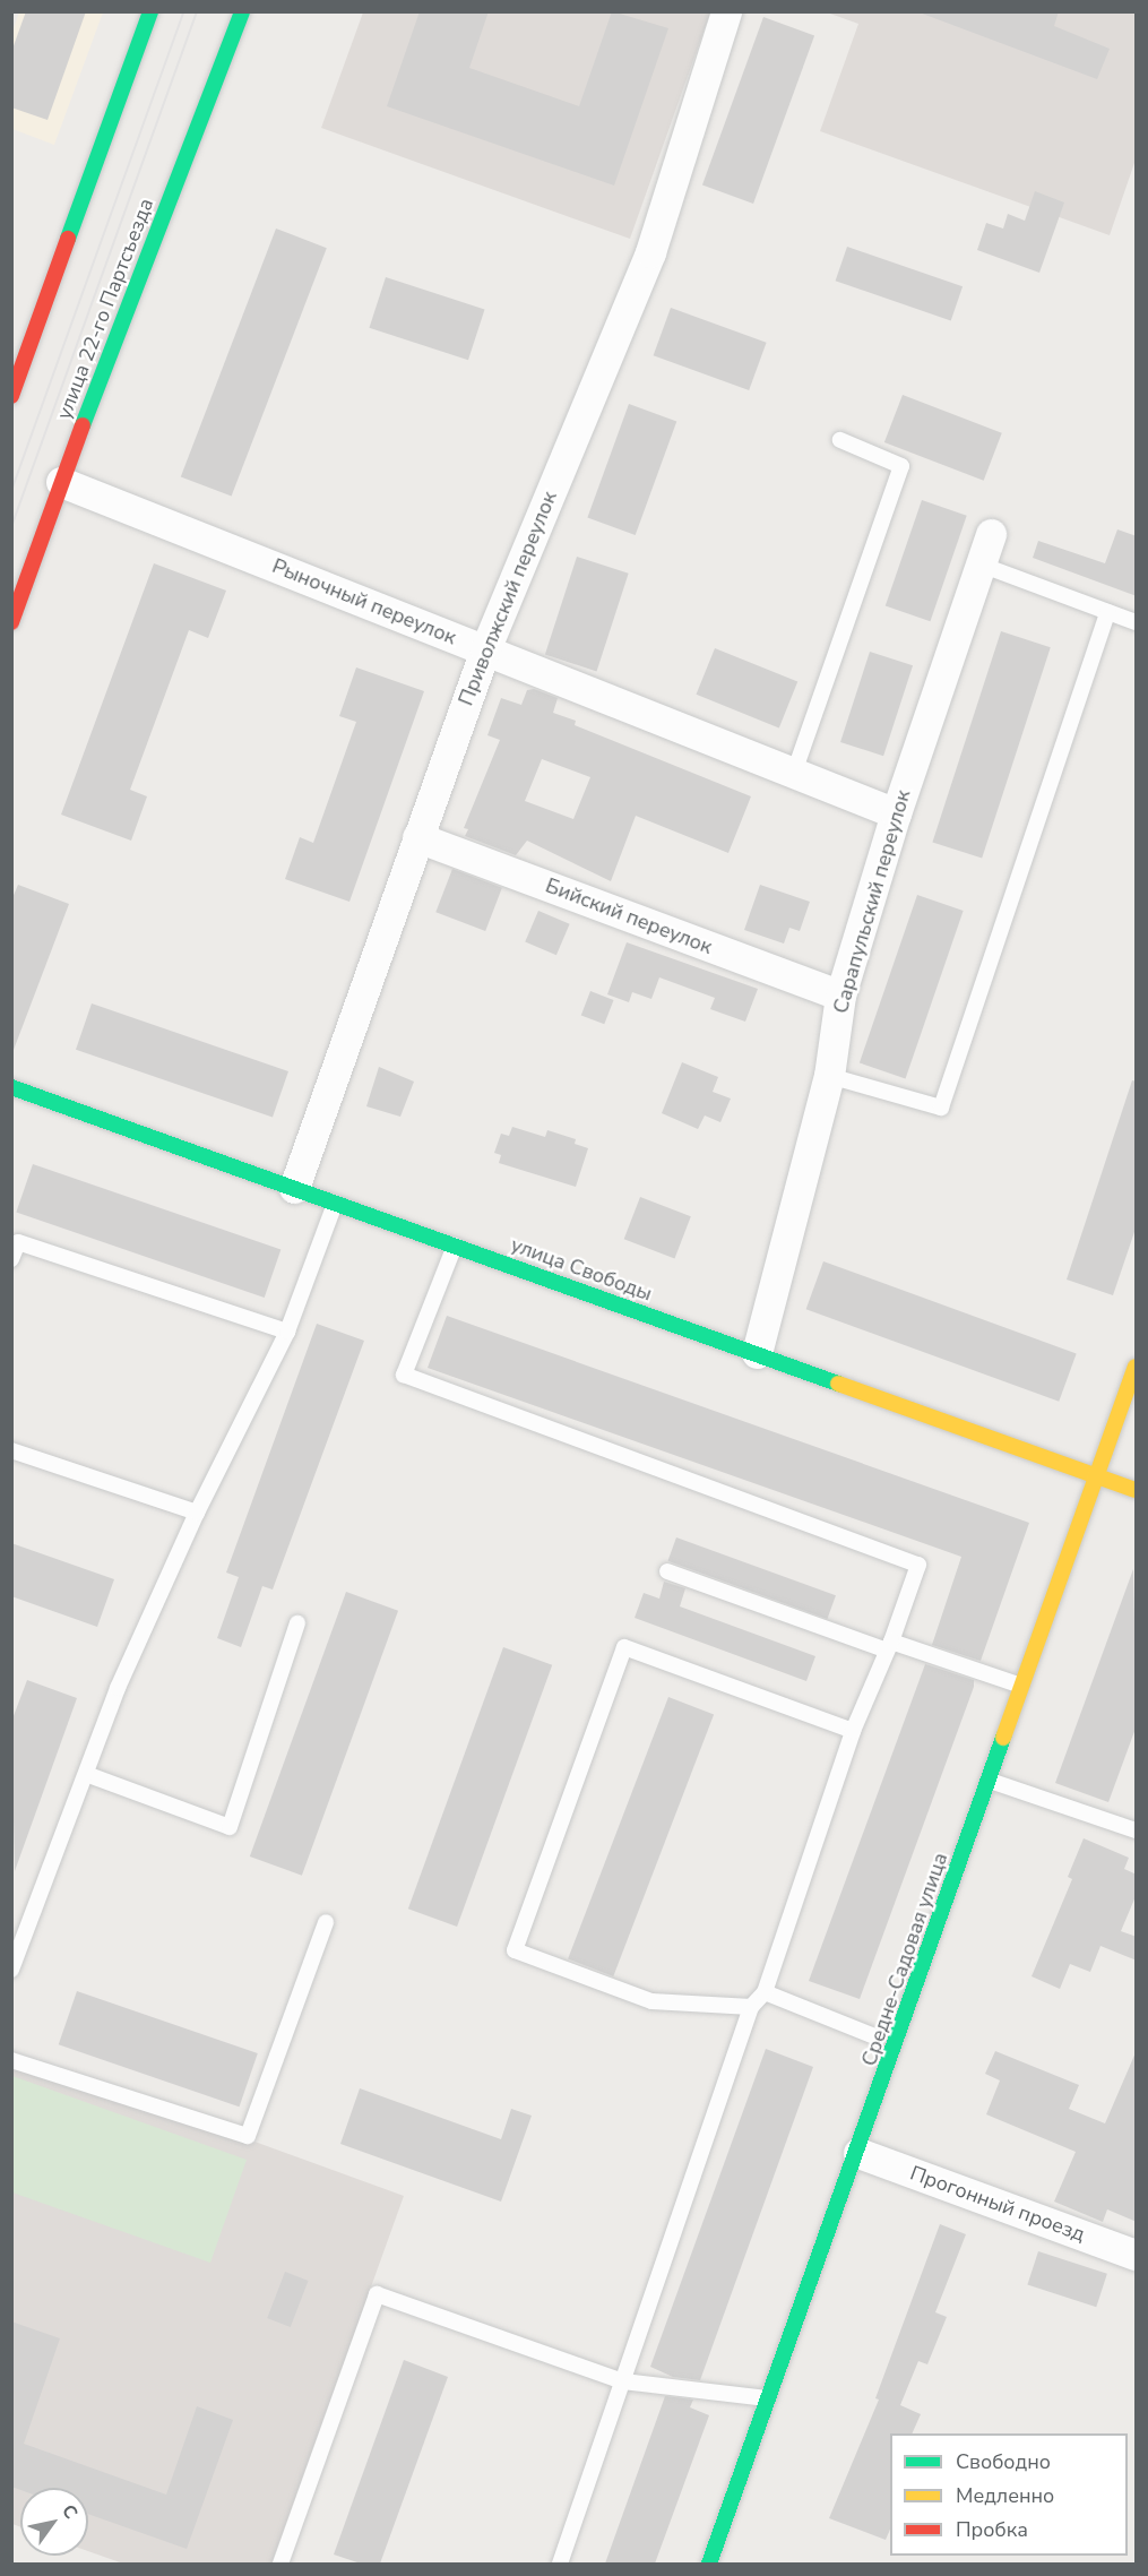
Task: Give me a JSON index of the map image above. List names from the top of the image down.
{
  "streets": {
    "main road": ["улица 22-го Партсъезда", "улица Свободы", "Средне-Садовая улица"],
    "street": [
      "Приволжский переулок",
      "Рыночный переулок",
      "Сарапульский переулок",
      "Бийский переулок",
      "Прогонный проезд"
    ]
  },
  "crossings": [
    ["улица 22-го Партсъезда", "Рыночный переулок"],
    ["Приволжский переулок", "Рыночный переулок"],
    ["Приволжский переулок", "Бийский переулок"],
    ["Приволжский переулок", "улица Свободы"],
    ["Рыночный переулок", "Сарапульский переулок"],
    ["Сарапульский переулок", "Бийский переулок"],
    ["Сарапульский переулок", "улица Свободы"],
    ["улица Свободы", "Средне-Садовая улица"],
    ["Средне-Садовая улица", "Прогонный проезд"]
  ],
  "legend": ["Свободно", "Медленно", "Пробка"],
  "north": "top right"
}
